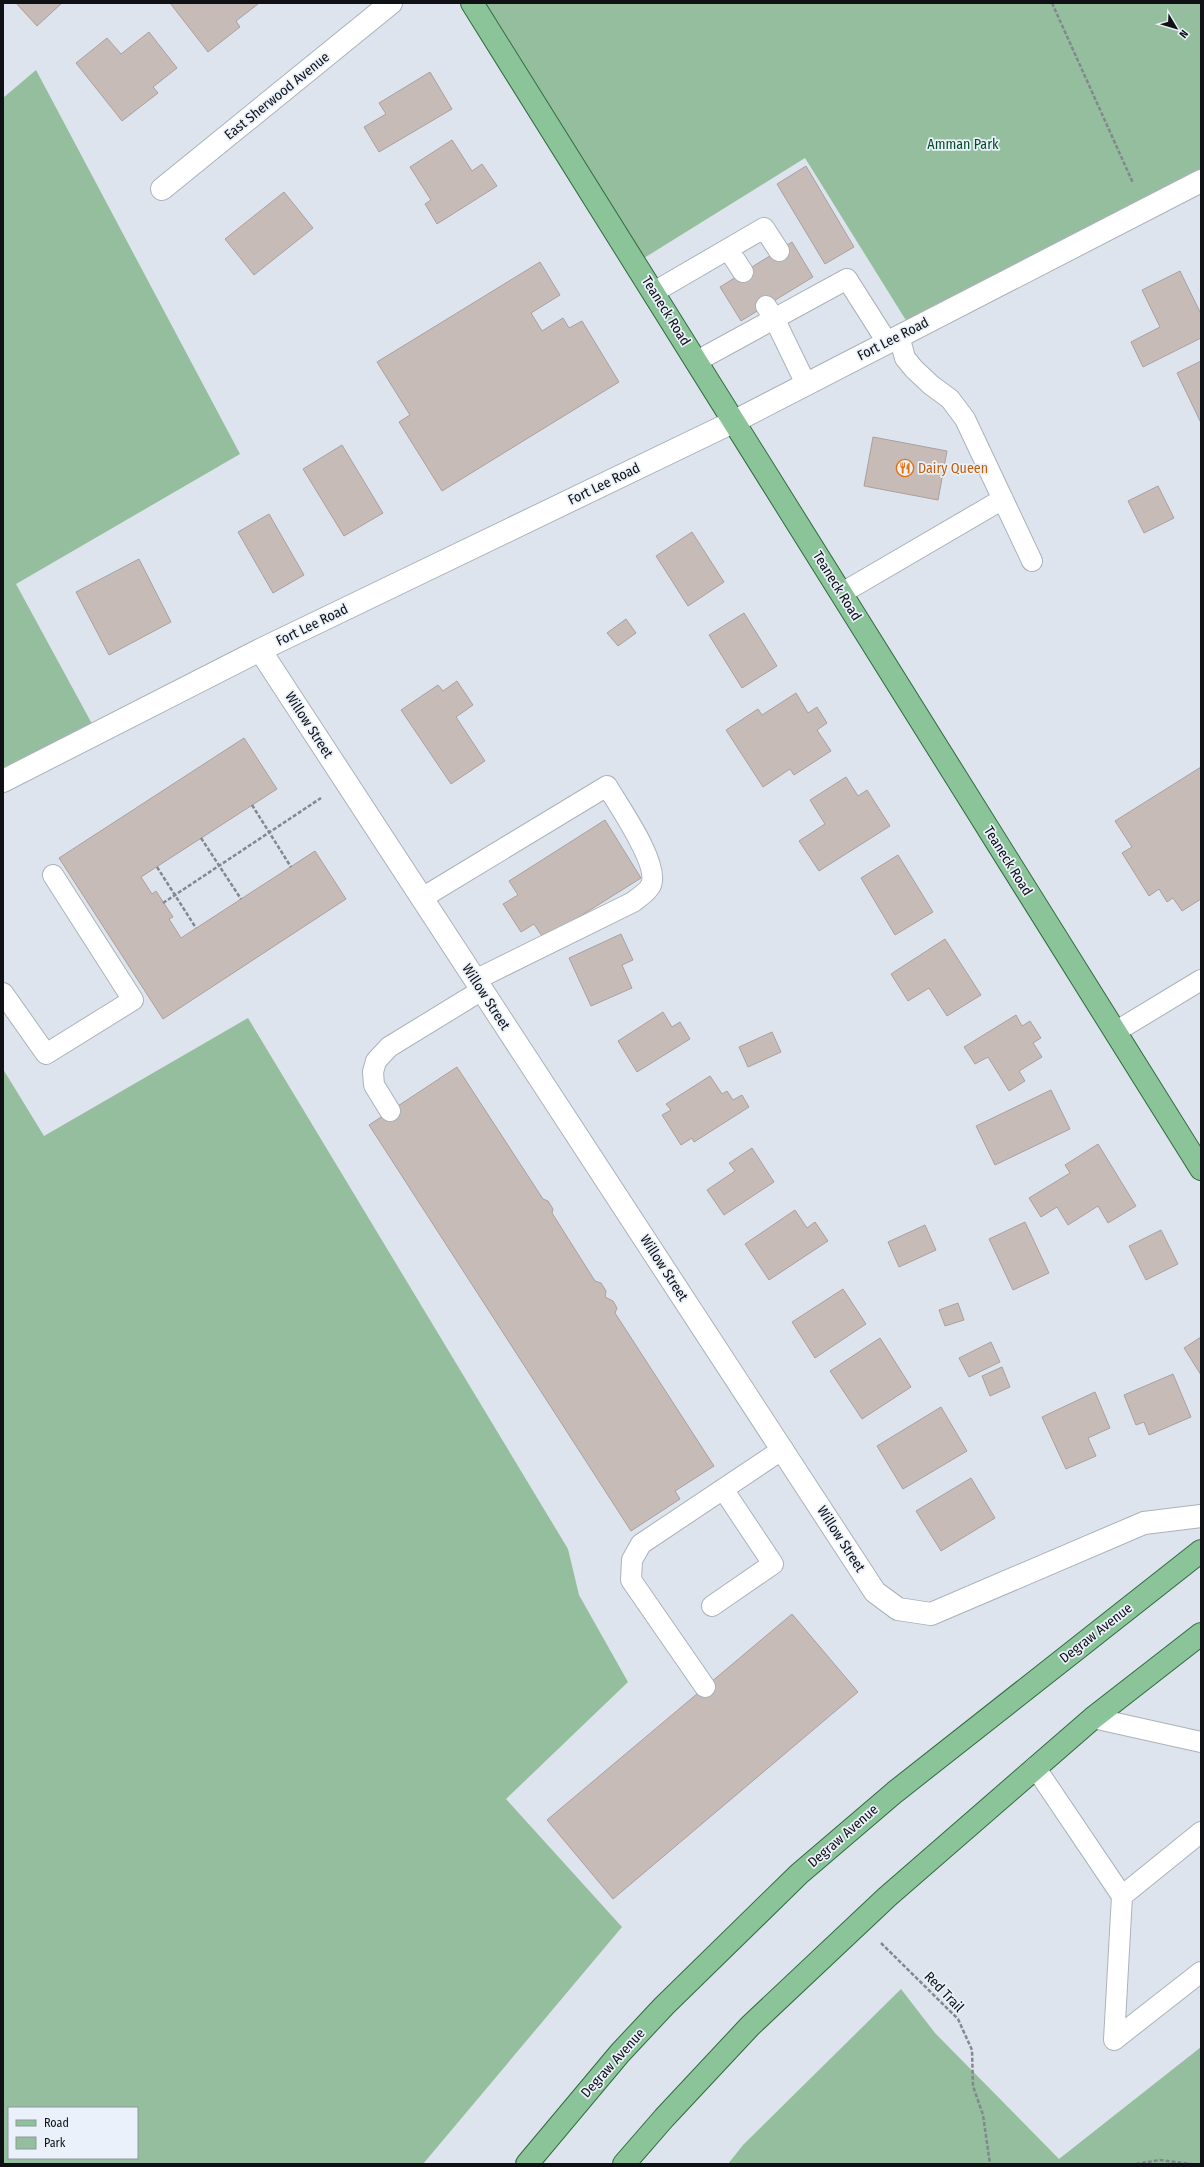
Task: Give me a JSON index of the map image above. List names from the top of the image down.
{
  "streets": {
    "main road": ["Teaneck Road", "Degraw Avenue"],
    "street": ["East Sherwood Avenue", "Fort Lee Road", "Willow Street"],
    "path": ["Red Trail"]
  },
  "crossings": [
    ["Teaneck Road", "Fort Lee Road"],
    ["Fort Lee Road", "Willow Street"]
  ],
  "parks": ["Amman Park"],
  "places": {
    "restaurant": ["Dairy Queen"]
  },
  "legend": ["Road", "Park"],
  "north": "bottom right"
}
